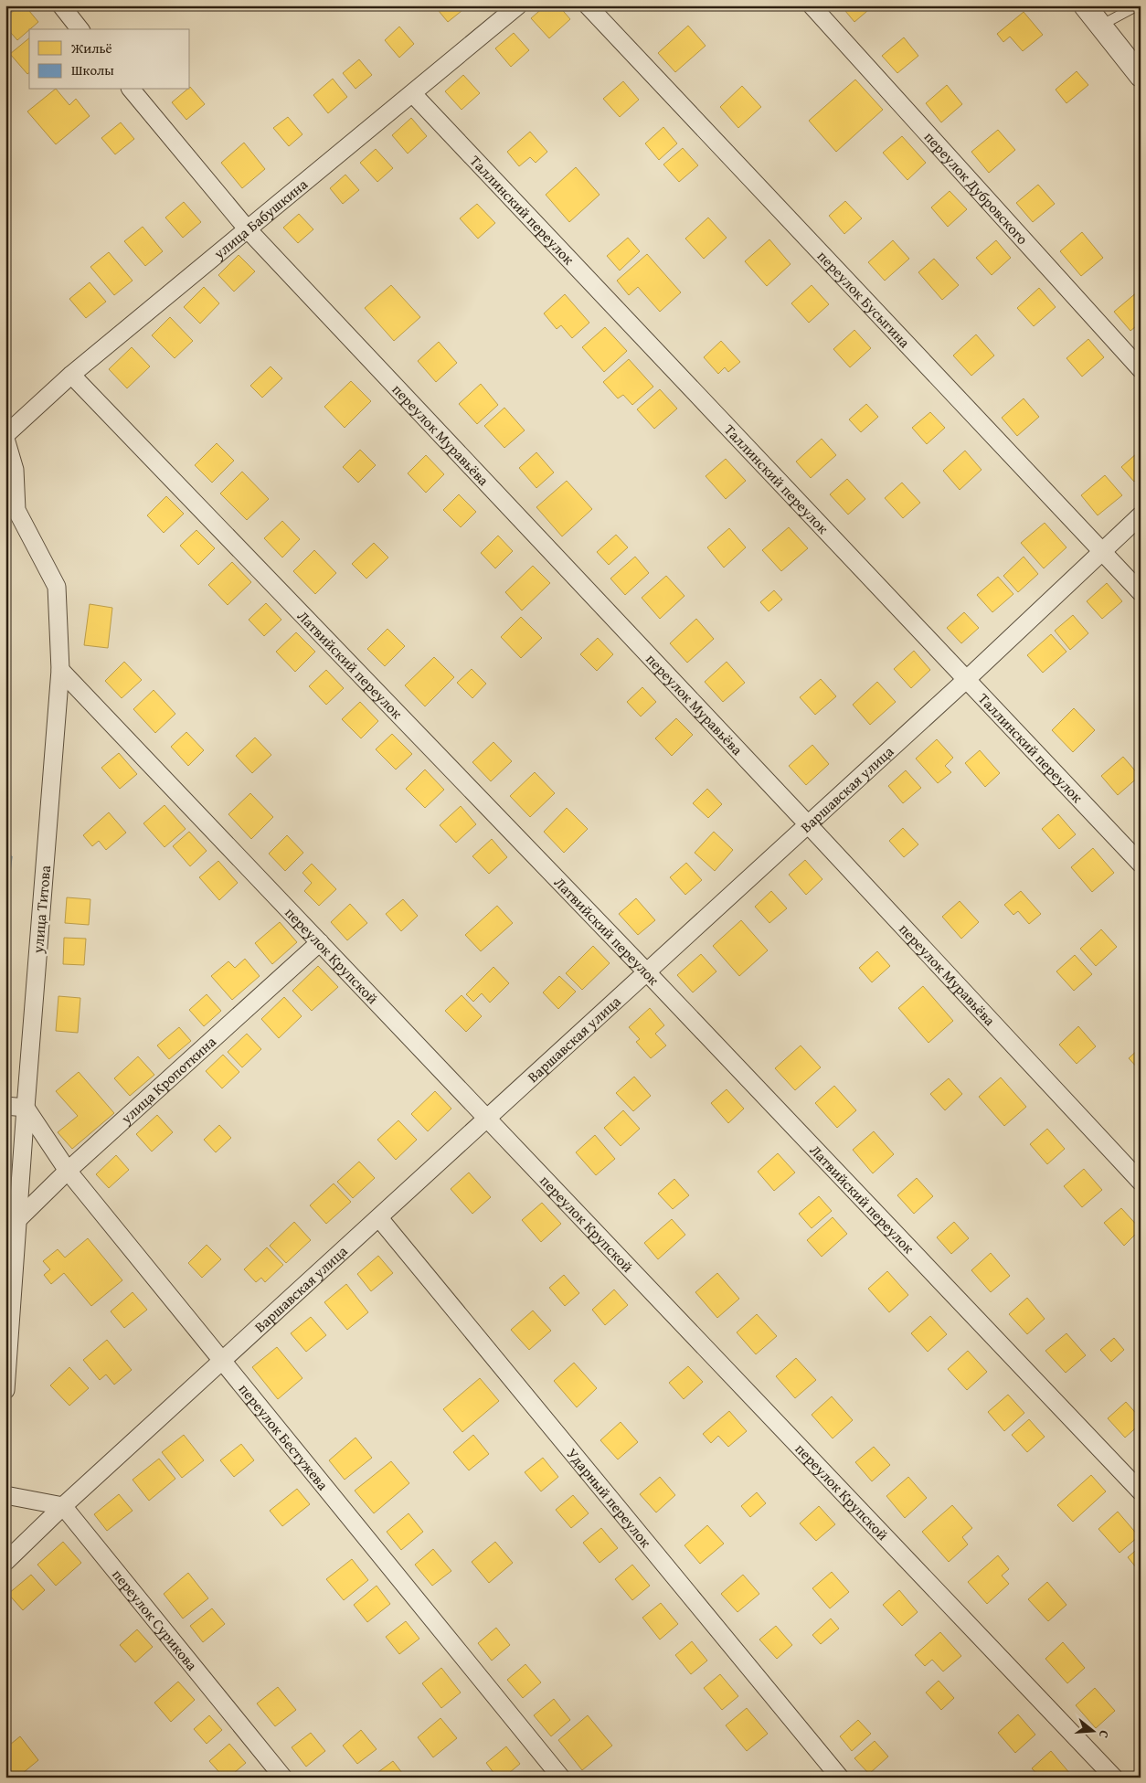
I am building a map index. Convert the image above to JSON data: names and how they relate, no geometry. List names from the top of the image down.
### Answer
{
  "streets": {
    "street": [
      "переулок Дубровского",
      "Таллинский переулок",
      "улица Бабушкина",
      "переулок Бусыгина",
      "переулок Муравьёва",
      "Латвийский переулок",
      "Варшавская улица",
      "улица Титова",
      "переулок Крупской",
      "улица Кропоткина",
      "переулок Бестужева",
      "Ударный переулок",
      "переулок Сурикова"
    ]
  },
  "crossings": [
    ["Таллинский переулок", "улица Бабушкина"],
    ["Таллинский переулок", "Варшавская улица"],
    ["улица Бабушкина", "переулок Муравьёва"],
    ["улица Бабушкина", "Латвийский переулок"],
    ["переулок Бусыгина", "Варшавская улица"],
    ["переулок Муравьёва", "Варшавская улица"],
    ["Латвийский переулок", "Варшавская улица"],
    ["Варшавская улица", "переулок Крупской"],
    ["Варшавская улица", "переулок Бестужева"],
    ["Варшавская улица", "Ударный переулок"],
    ["Варшавская улица", "переулок Сурикова"],
    ["улица Титова", "переулок Крупской"],
    ["улица Титова", "улица Кропоткина"],
    ["улица Титова", "переулок Бестужева"],
    ["переулок Крупской", "улица Кропоткина"],
    ["улица Кропоткина", "переулок Бестужева"]
  ],
  "legend": ["Жильё", "Школы"],
  "north": "right"
}
